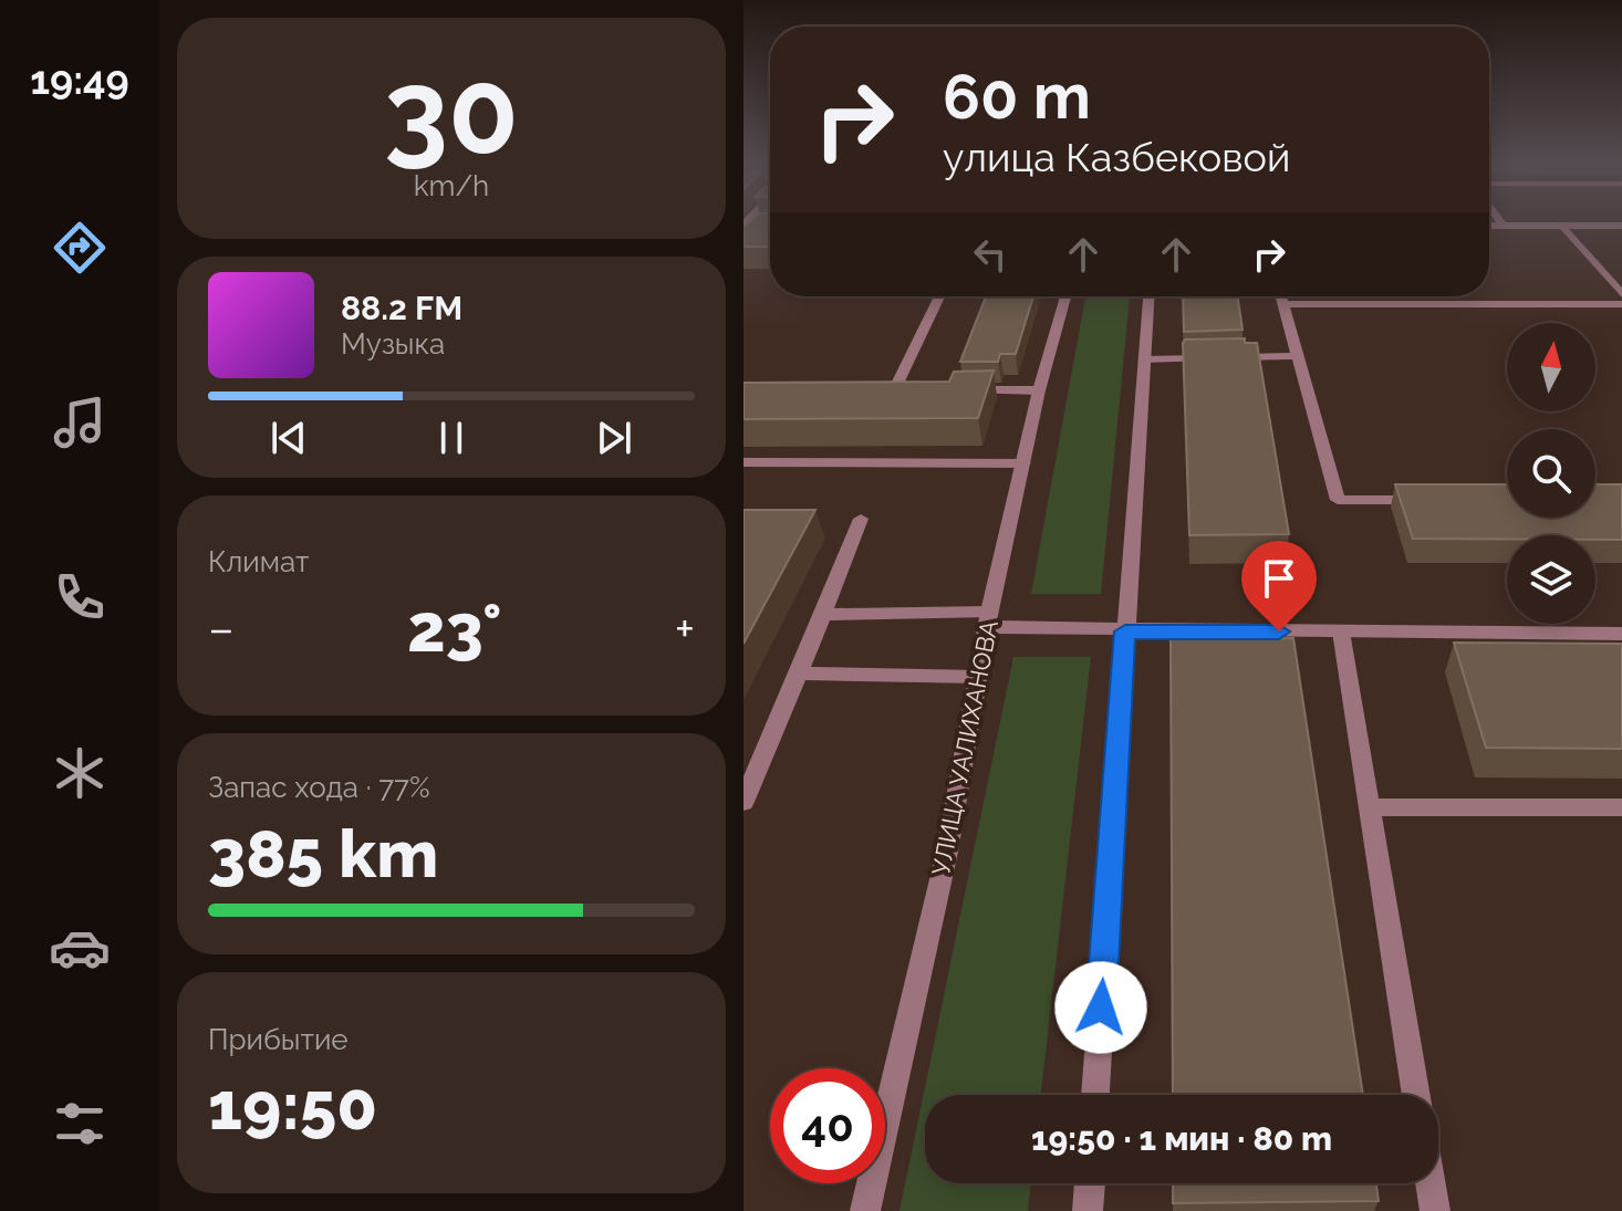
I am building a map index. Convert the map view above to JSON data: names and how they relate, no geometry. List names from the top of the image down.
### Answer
{
  "streets": {
    "street": ["УЛИЦА УАЛИХАНОВА"]
  },
  "north": "top",
  "page": {
    "tabs": "19:49",
    "tile": [
      ["30", "km/h"],
      "Климат",
      ["Запас хода · 77%", "385 km"],
      ["Прибытие", "19:50"]
    ],
    "turn": ["60 m", "улица Казбековой"],
    "song": ["88.2 FM", "Музыка"],
    "heat": ["−", "23°", "+"],
    "limit": "40",
    "trip": "19:50 · 1 мин · 80 m"
  }
}
